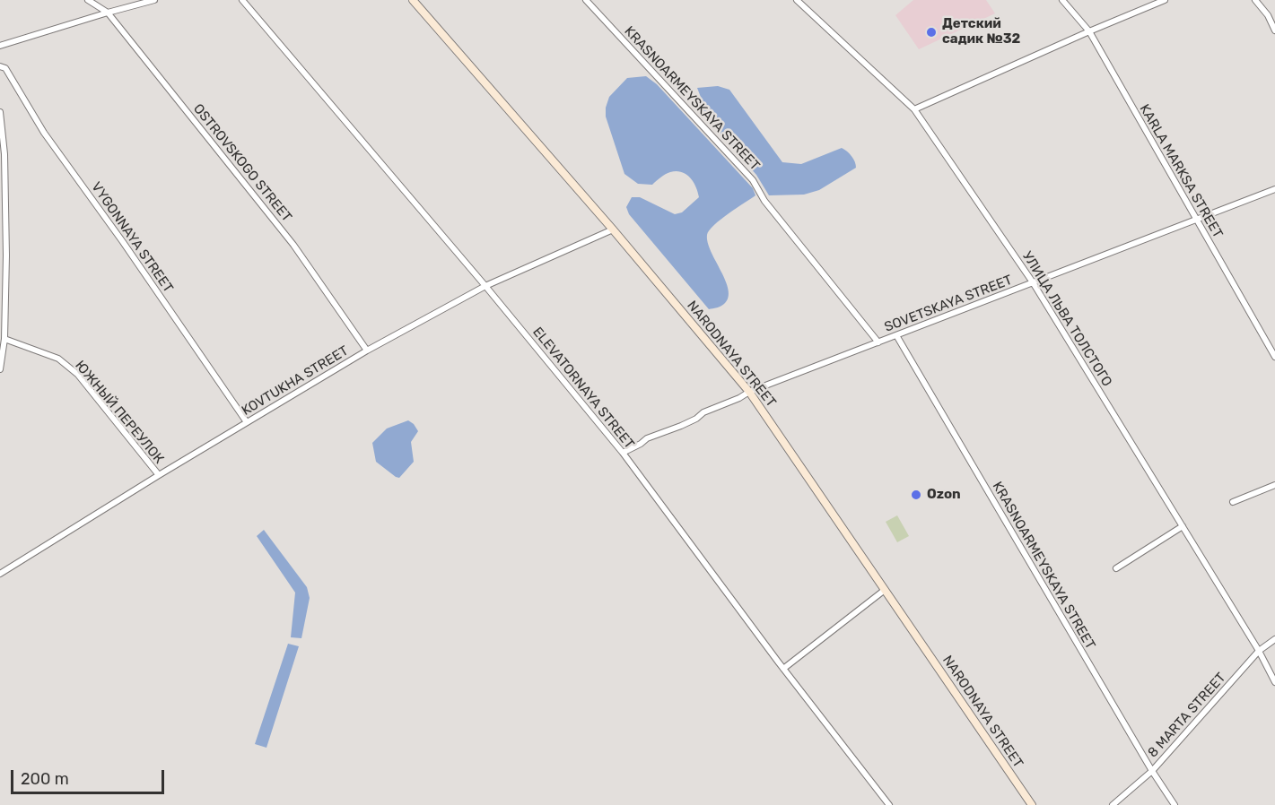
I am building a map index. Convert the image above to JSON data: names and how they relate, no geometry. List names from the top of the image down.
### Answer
{
  "streets": {
    "main road": ["NARODNAYA STREET"],
    "street": [
      "KRASNOARMEYSKAYA STREET",
      "OSTROVSKOGO STREET",
      "KARLA MARKSA STREET",
      "VYGONNAYA STREET",
      "SOVETSKAYA STREET",
      "УЛИЦА ЛЬВА ТОЛСТОГО",
      "KOVTUKHA STREET",
      "ELEVATORNAYA STREET",
      "ЮЖНЫЙ ПЕРЕУЛОК",
      "8 MARTA STREET"
    ]
  },
  "crossings": [
    ["KRASNOARMEYSKAYA STREET", "SOVETSKAYA STREET"],
    ["KRASNOARMEYSKAYA STREET", "8 MARTA STREET"],
    ["OSTROVSKOGO STREET", "KOVTUKHA STREET"],
    ["KARLA MARKSA STREET", "SOVETSKAYA STREET"],
    ["VYGONNAYA STREET", "KOVTUKHA STREET"],
    ["SOVETSKAYA STREET", "УЛИЦА ЛЬВА ТОЛСТОГО"],
    ["SOVETSKAYA STREET", "NARODNAYA STREET"],
    ["SOVETSKAYA STREET", "ELEVATORNAYA STREET"],
    ["УЛИЦА ЛЬВА ТОЛСТОГО", "8 MARTA STREET"],
    ["NARODNAYA STREET", "KOVTUKHA STREET"],
    ["KOVTUKHA STREET", "ELEVATORNAYA STREET"],
    ["KOVTUKHA STREET", "ЮЖНЫЙ ПЕРЕУЛОК"]
  ],
  "places": ["Детский садик №32", "Ozon"],
  "scale_bar": "200 m"
}
